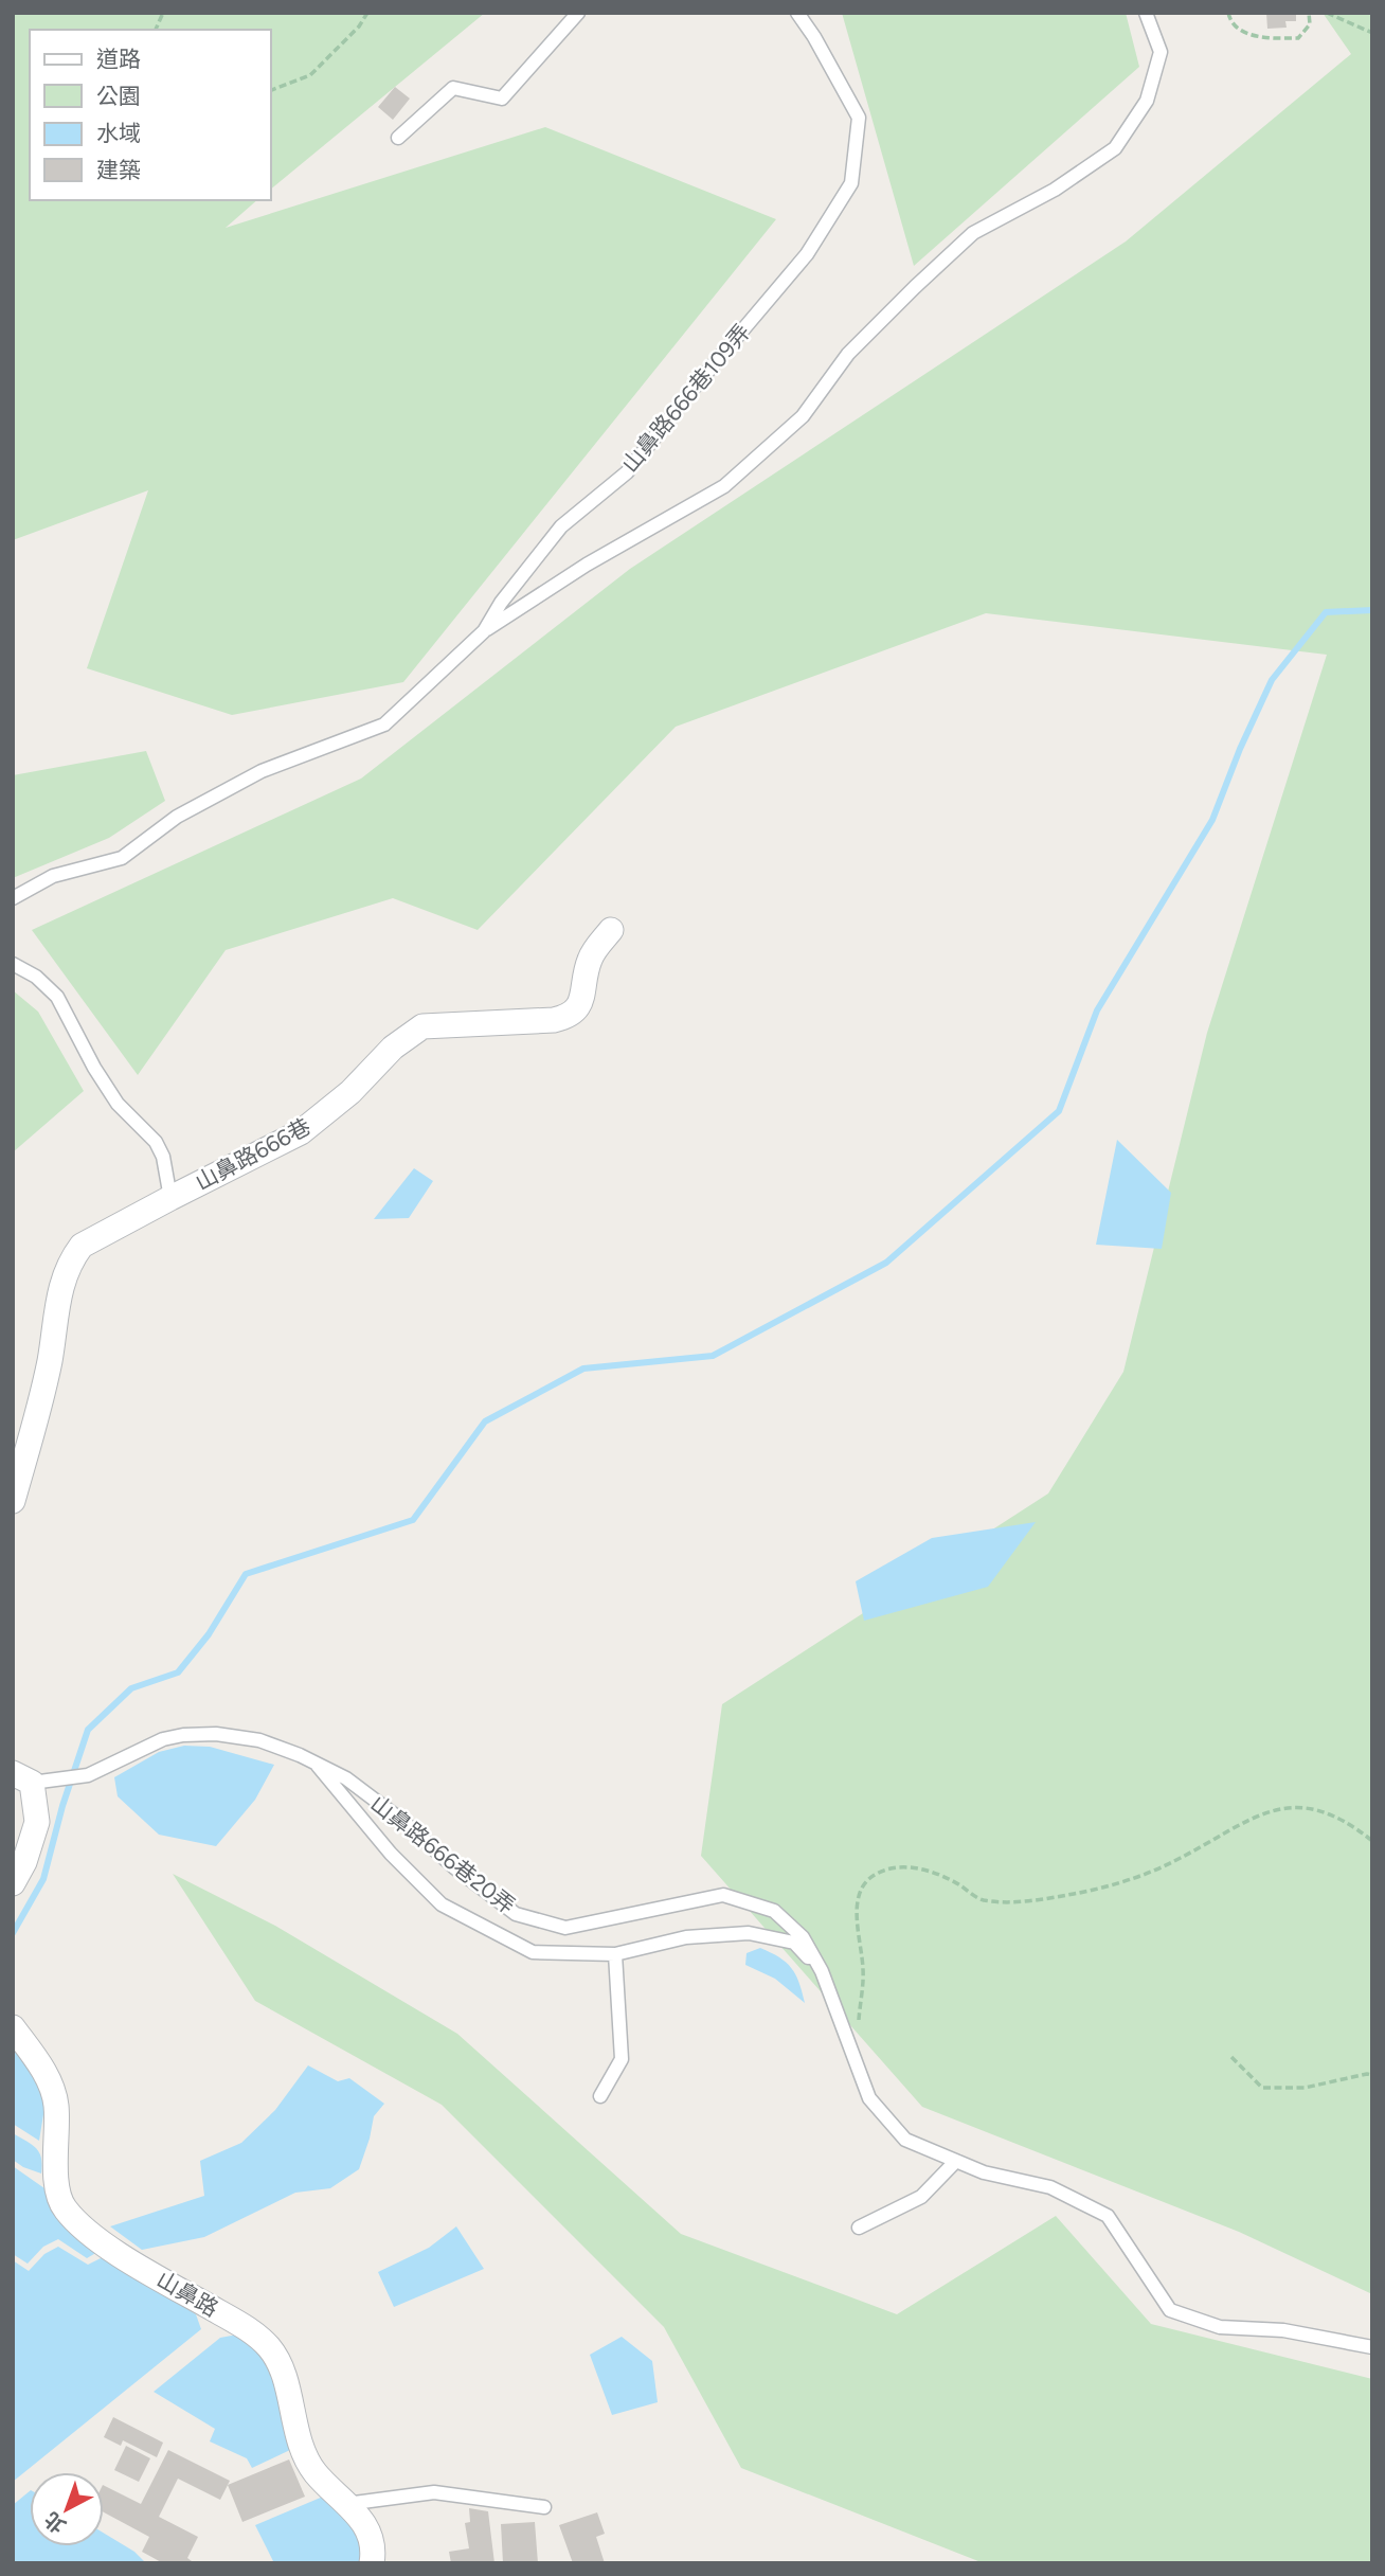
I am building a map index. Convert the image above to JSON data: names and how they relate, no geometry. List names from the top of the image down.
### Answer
{
  "streets": {
    "street": ["山鼻路666巷", "山鼻路"],
    "lane": ["山鼻路666巷109弄", "山鼻路666巷20弄"]
  },
  "legend": [
    "道路",
    "公園",
    "水域",
    "建築"
  ],
  "north": "bottom left"
}
